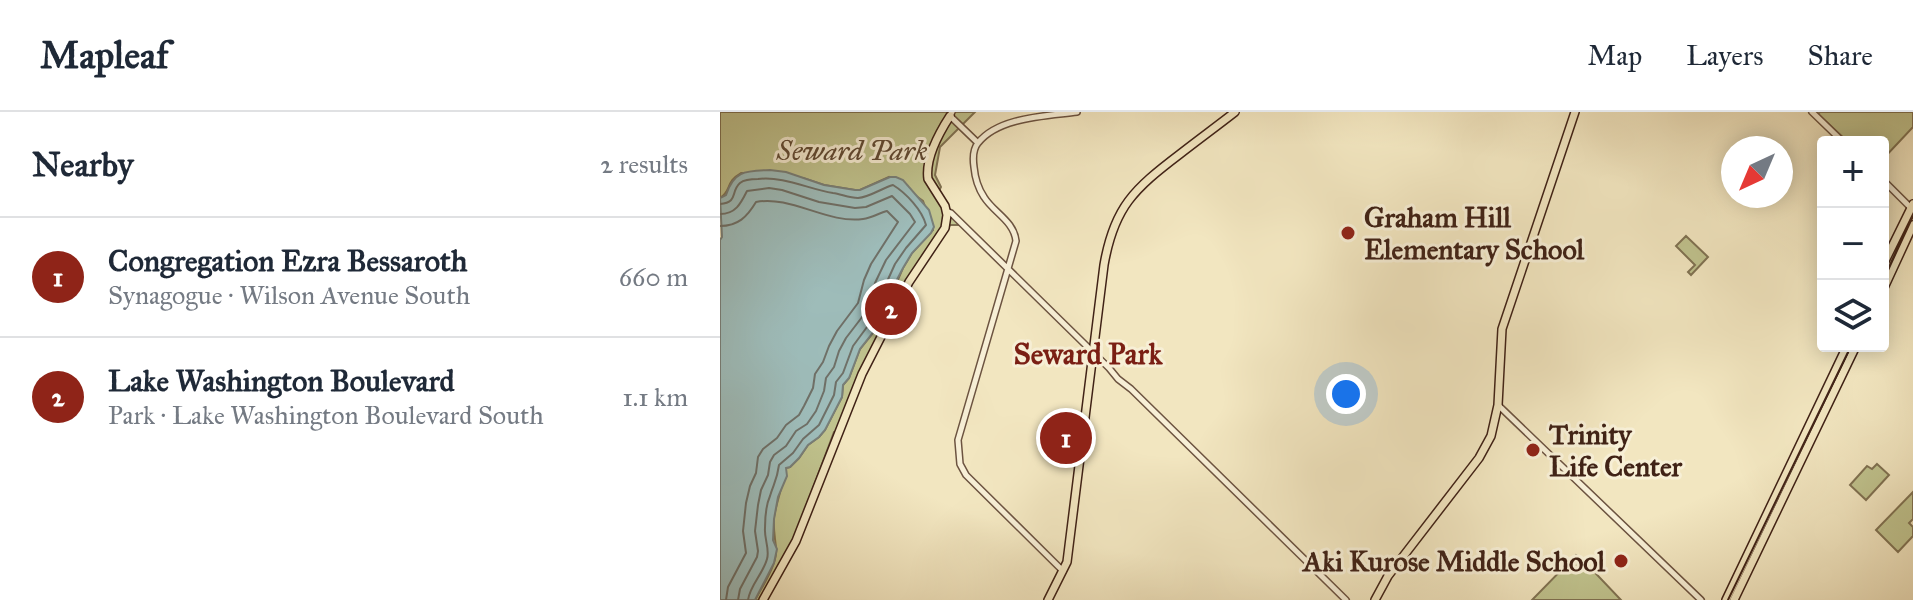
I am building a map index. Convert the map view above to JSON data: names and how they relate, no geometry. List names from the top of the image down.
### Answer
{
  "districts": ["Seward Park"],
  "parks": ["Seward Park"],
  "places": ["Graham Hill Elementary School", "Trinity Life Center", "Aki Kurose Middle School"],
  "north": "bottom left",
  "page": {
    "header": "Mapleaf",
    "nav": ["Map", "Layers", "Share"],
    "heading": ["Nearby", "2 results"],
    "map_buttons": ["+", "−"],
    "list": [
      {
        "mark": "1",
        "name": "Congregation Ezra Bessaroth",
        "note": "Synagogue · Wilson Avenue South",
        "value": "660 m"
      },
      {
        "mark": "2",
        "name": "Lake Washington Boulevard",
        "note": "Park · Lake Washington Boulevard South",
        "value": "1.1 km"
      }
    ],
    "pins": ["2", "1"]
  }
}
